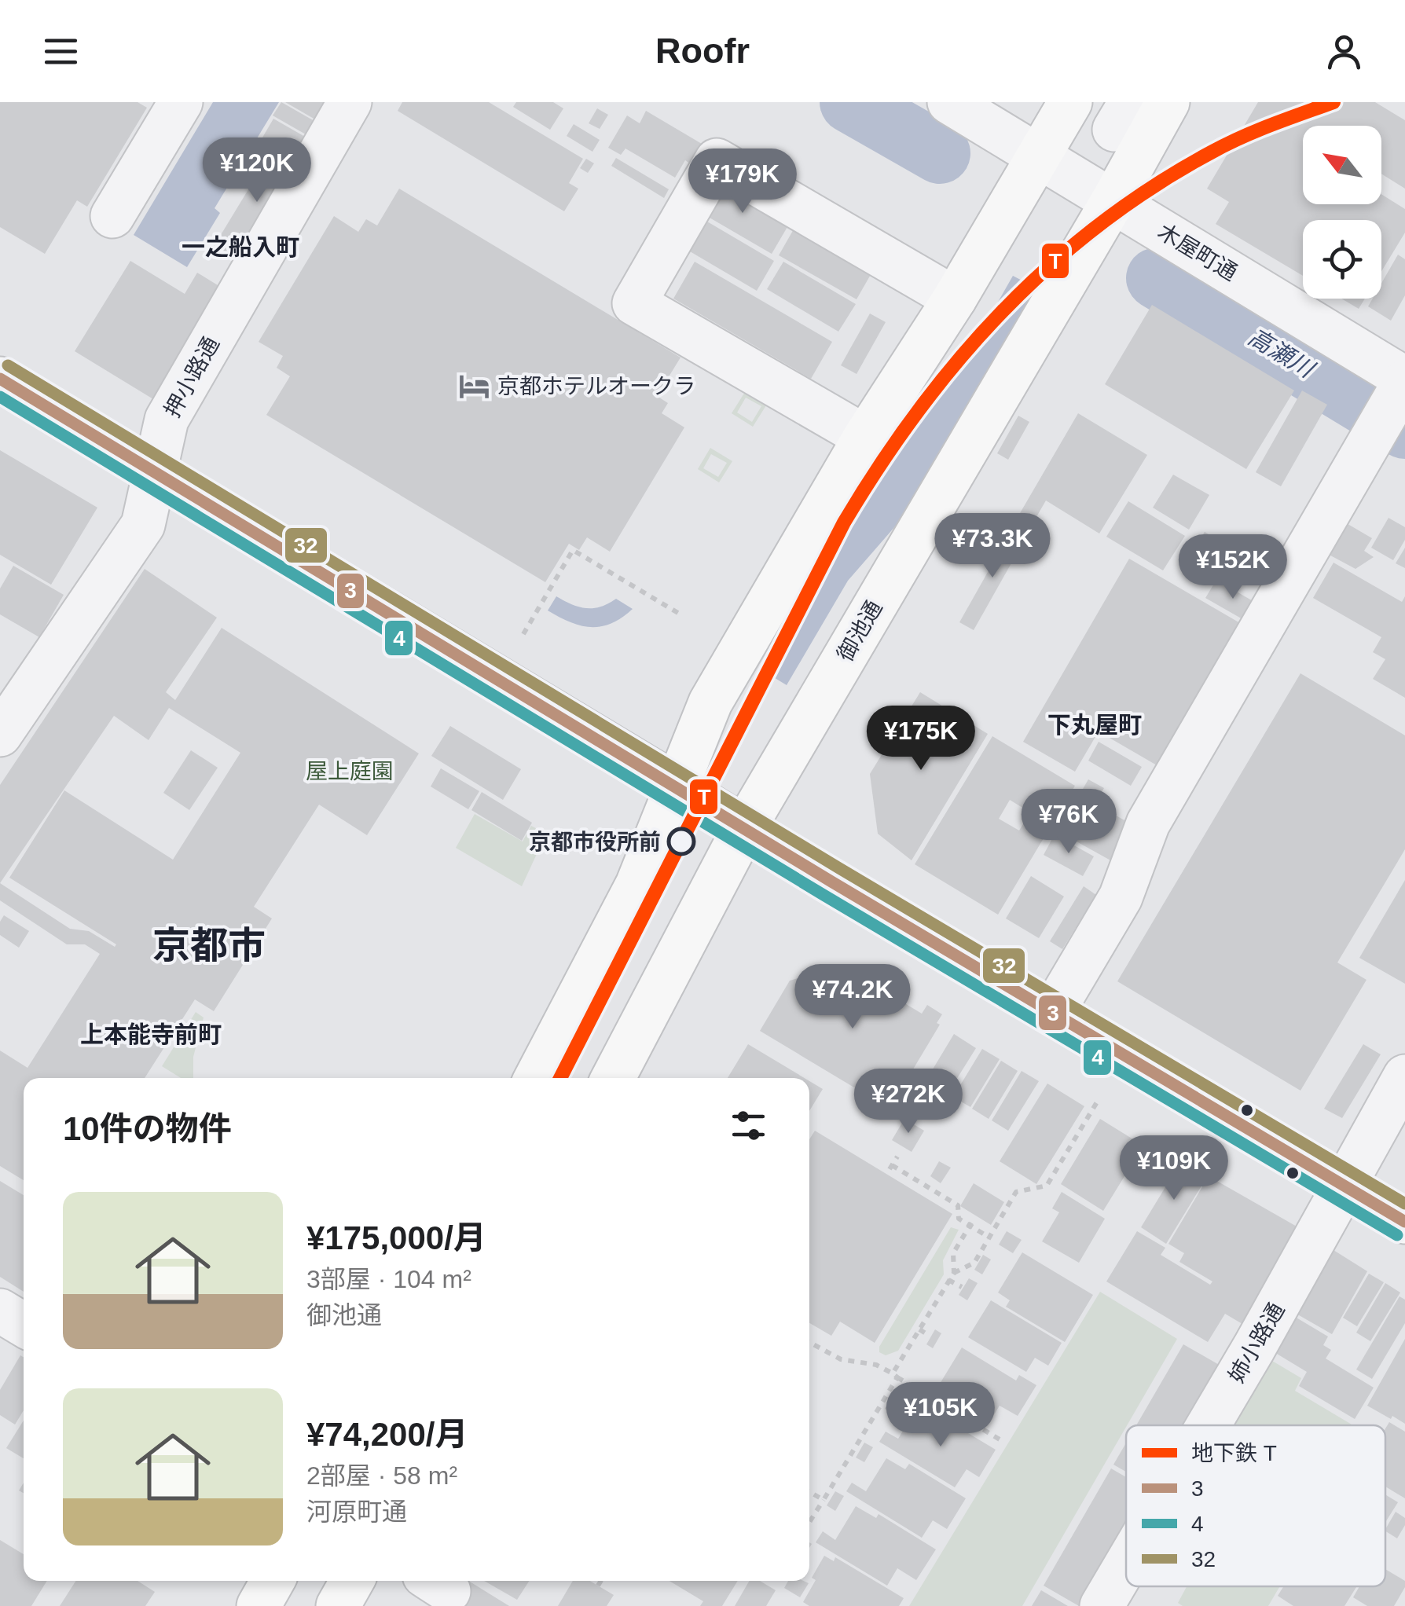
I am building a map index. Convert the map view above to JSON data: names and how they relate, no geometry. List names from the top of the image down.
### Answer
{
  "streets": {
    "main road": ["御池通"],
    "street": ["木屋町通", "押小路通", "姉小路通"]
  },
  "crossings": [
    ["木屋町通", "御池通"]
  ],
  "districts": [
    "一之船入町",
    "下丸屋町",
    "京都市",
    "上本能寺前町"
  ],
  "water": ["高瀬川"],
  "parks": ["屋上庭園"],
  "places": {
    "hotel": ["京都ホテルオークラ"],
    "other": ["京都市役所前"]
  },
  "lines": [
    "metro line T",
    "transit line 32",
    "transit line 3",
    "transit line 4"
  ],
  "legend": [
    "地下鉄 T",
    "3",
    "4",
    "32"
  ],
  "north": "top left",
  "page": {
    "header": "Roofr",
    "price": [
      "¥120K",
      "¥179K",
      "¥73.3K",
      "¥152K",
      "¥175K",
      "¥76K",
      "¥74.2K",
      "¥272K",
      "¥109K",
      "¥105K"
    ],
    "heading": "10件の物件",
    "list": [
      {
        "name": "¥175,000/月",
        "note": "3部屋 · 104 m² · 御池通"
      },
      {
        "name": "¥74,200/月",
        "note": "2部屋 · 58 m² · 河原町通"
      }
    ]
  }
}
